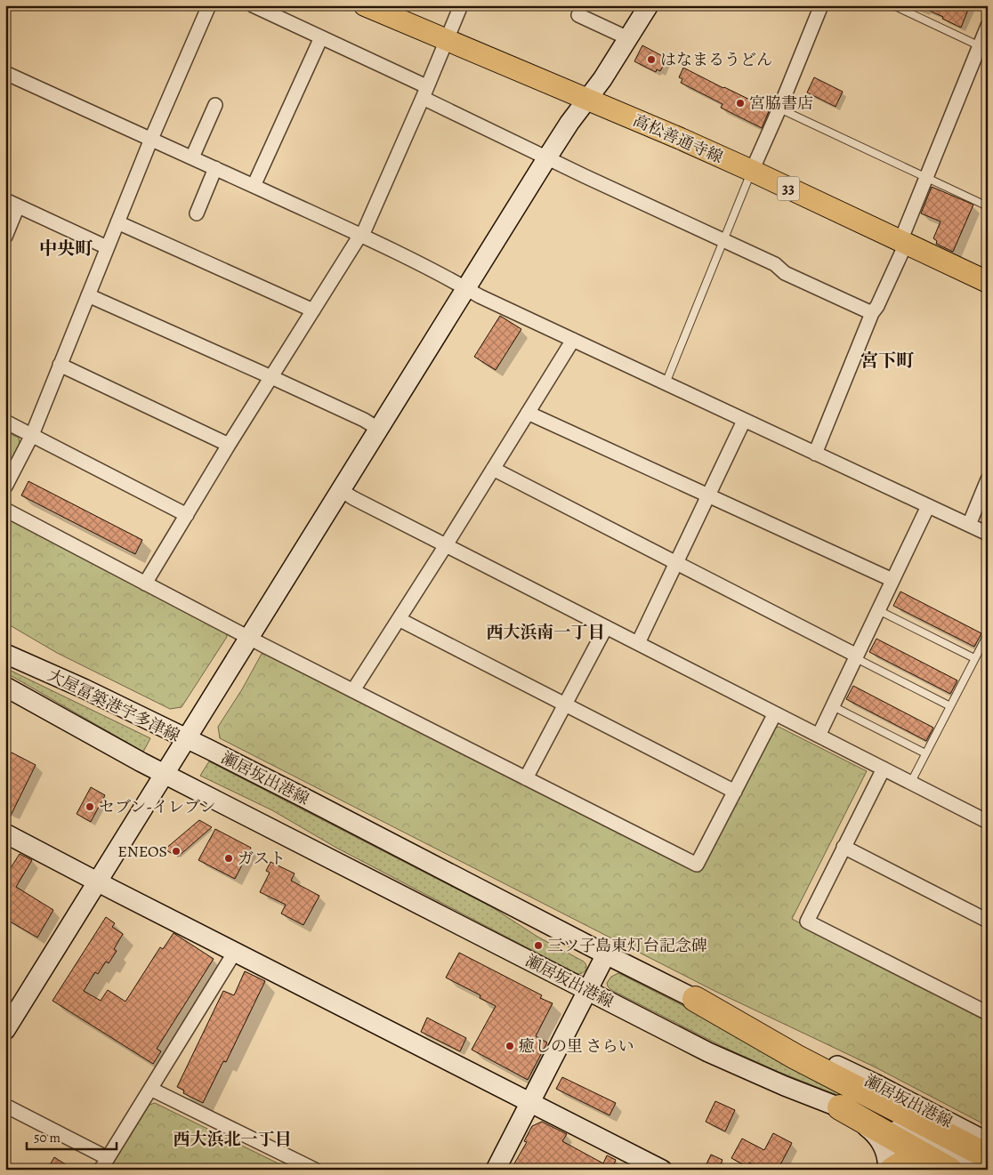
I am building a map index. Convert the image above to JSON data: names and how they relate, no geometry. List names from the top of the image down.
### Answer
{
  "streets": {
    "main road": [
      "高松善通寺線",
      "33",
      "大屋冨築港宇多津線",
      "瀬居坂出港線"
    ]
  },
  "crossings": [
    ["大屋冨築港宇多津線", "瀬居坂出港線"]
  ],
  "districts": [
    "中央町",
    "宮下町",
    "西大浜南一丁目",
    "西大浜北一丁目"
  ],
  "places": [
    "はなまるうどん",
    "宮脇書店",
    "セブン-イレブン",
    "ENEOS",
    "ガスト",
    "三ツ子島東灯台記念碑",
    "癒しの里 さらい"
  ],
  "scale_bar": "50 m"
}
